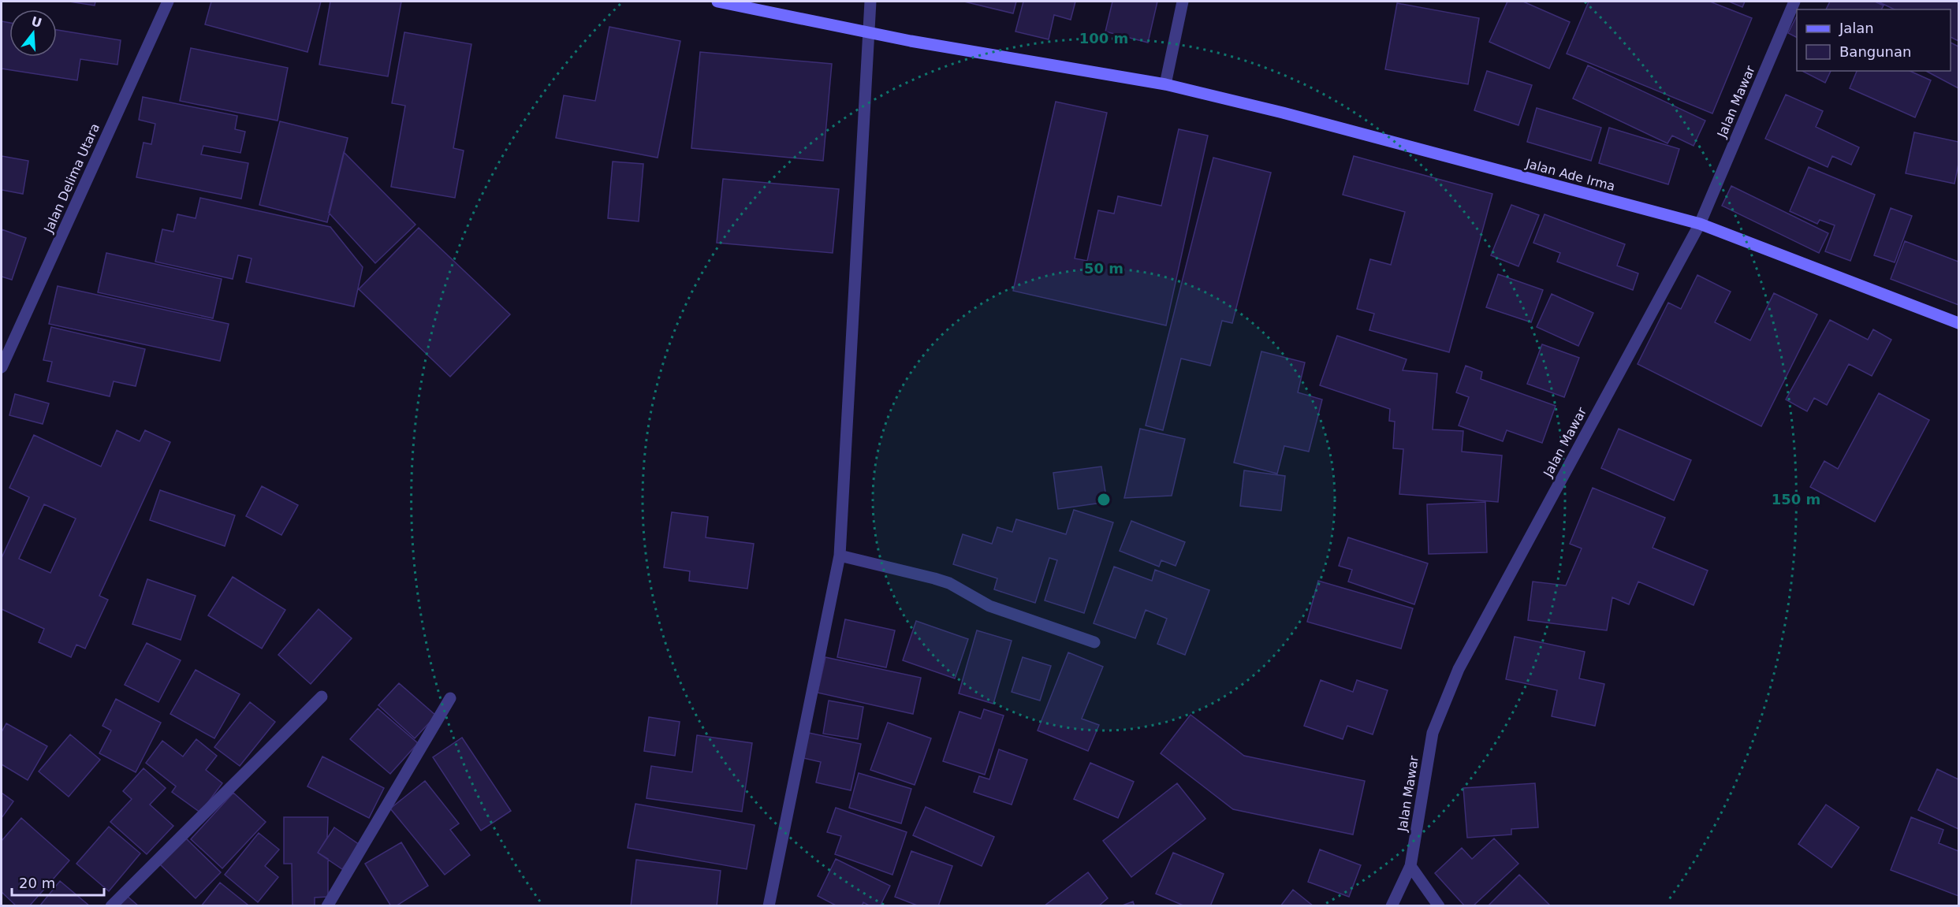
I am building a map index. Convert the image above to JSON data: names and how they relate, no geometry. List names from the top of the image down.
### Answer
{
  "streets": {
    "street": ["Jalan Mawar", "Jalan Ade Irma", "Jalan Delima Utara"]
  },
  "crossings": [
    ["Jalan Mawar", "Jalan Ade Irma"]
  ],
  "legend": ["Jalan", "Bangunan"],
  "scale_bar": "20 m",
  "north": "top",
  "rings": ["100 m", "50 m", "150 m"]
}
